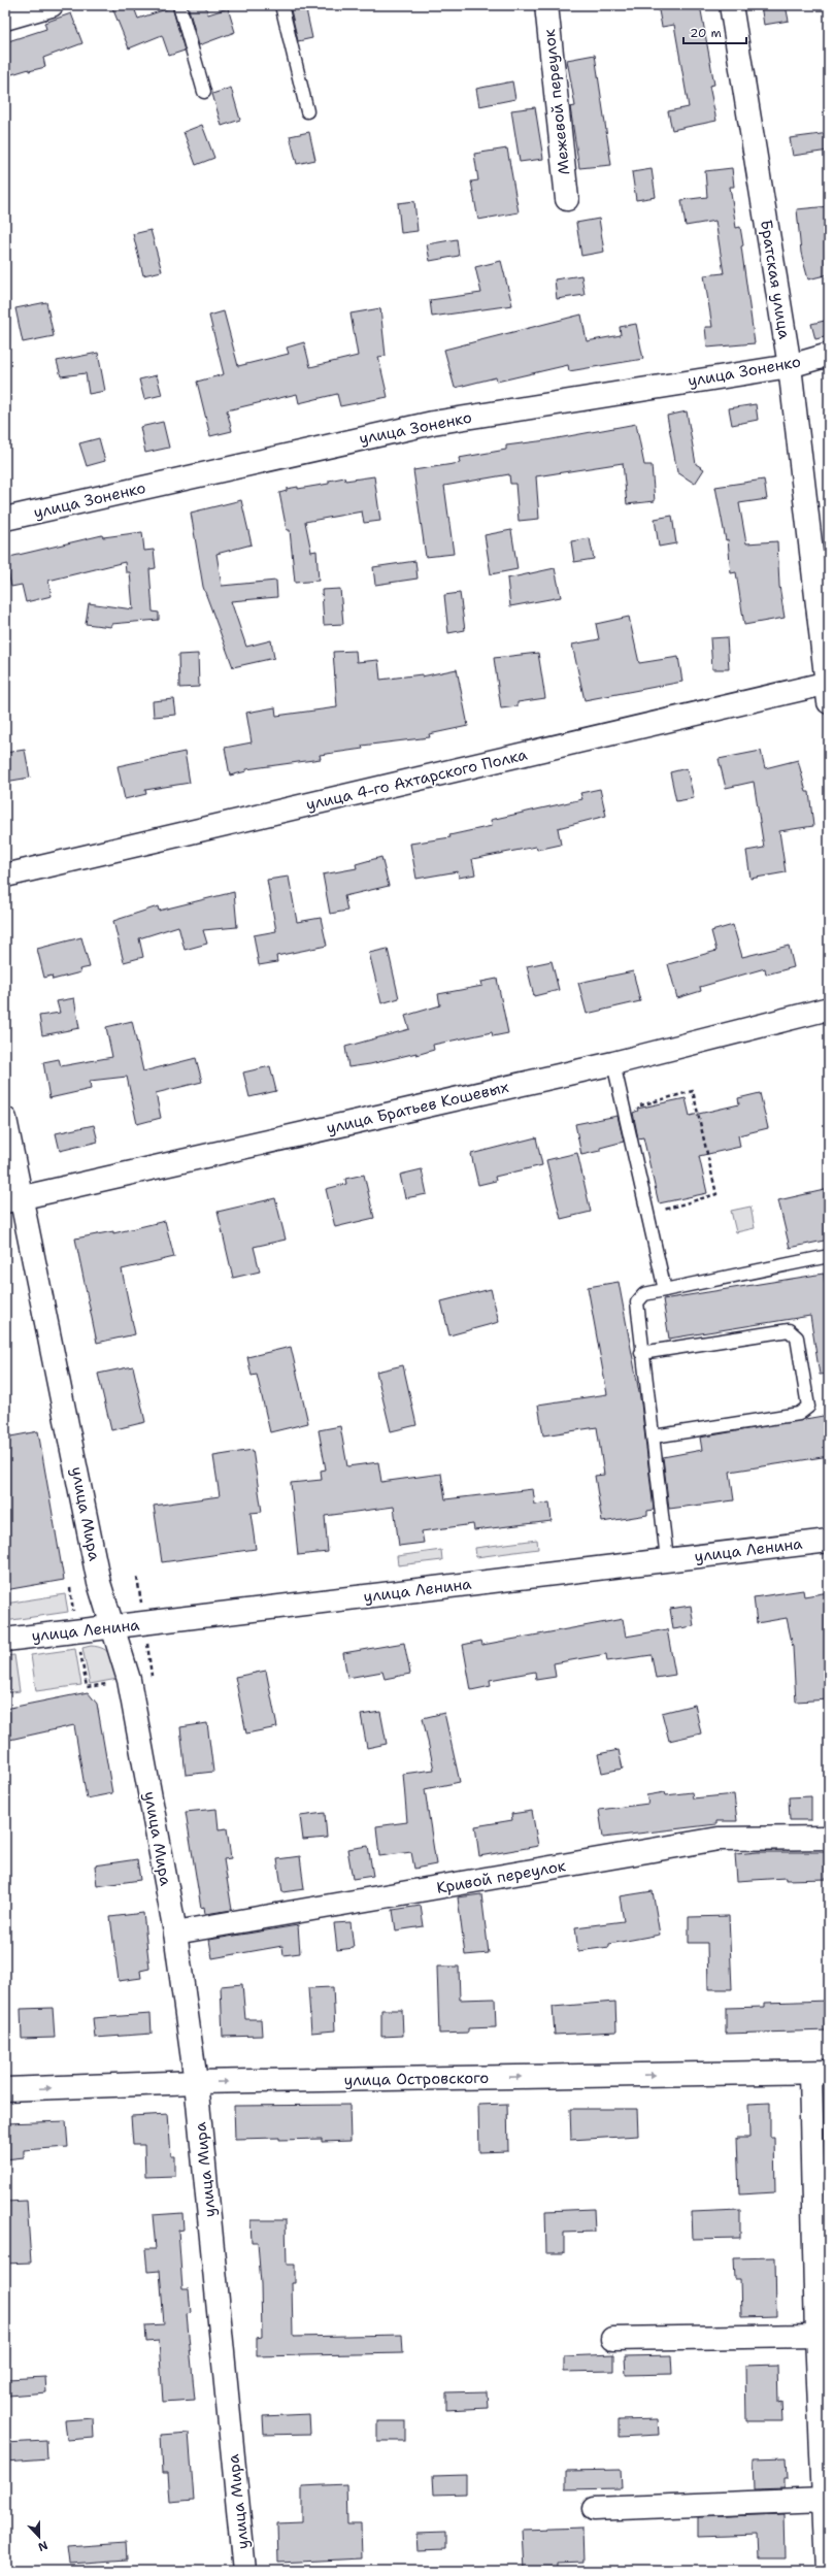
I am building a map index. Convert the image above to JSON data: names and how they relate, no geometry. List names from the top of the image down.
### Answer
{
  "streets": {
    "street": [
      "Межевой переулок",
      "Братская улица",
      "улица Зоненко",
      "улица 4-го Ахтарского Полка",
      "улица Братьев Кошевых",
      "улица Мира",
      "улица Ленина",
      "Кривой переулок",
      "улица Островского"
    ]
  },
  "crossings": [
    ["Братская улица", "улица Зоненко"],
    ["Братская улица", "улица 4-го Ахтарского Полка"],
    ["улица Братьев Кошевых", "улица Мира"],
    ["улица Мира", "улица Ленина"],
    ["улица Мира", "Кривой переулок"],
    ["улица Мира", "улица Островского"]
  ],
  "one_way": ["улица Островского"],
  "scale_bar": "20 m",
  "north": "bottom"
}
